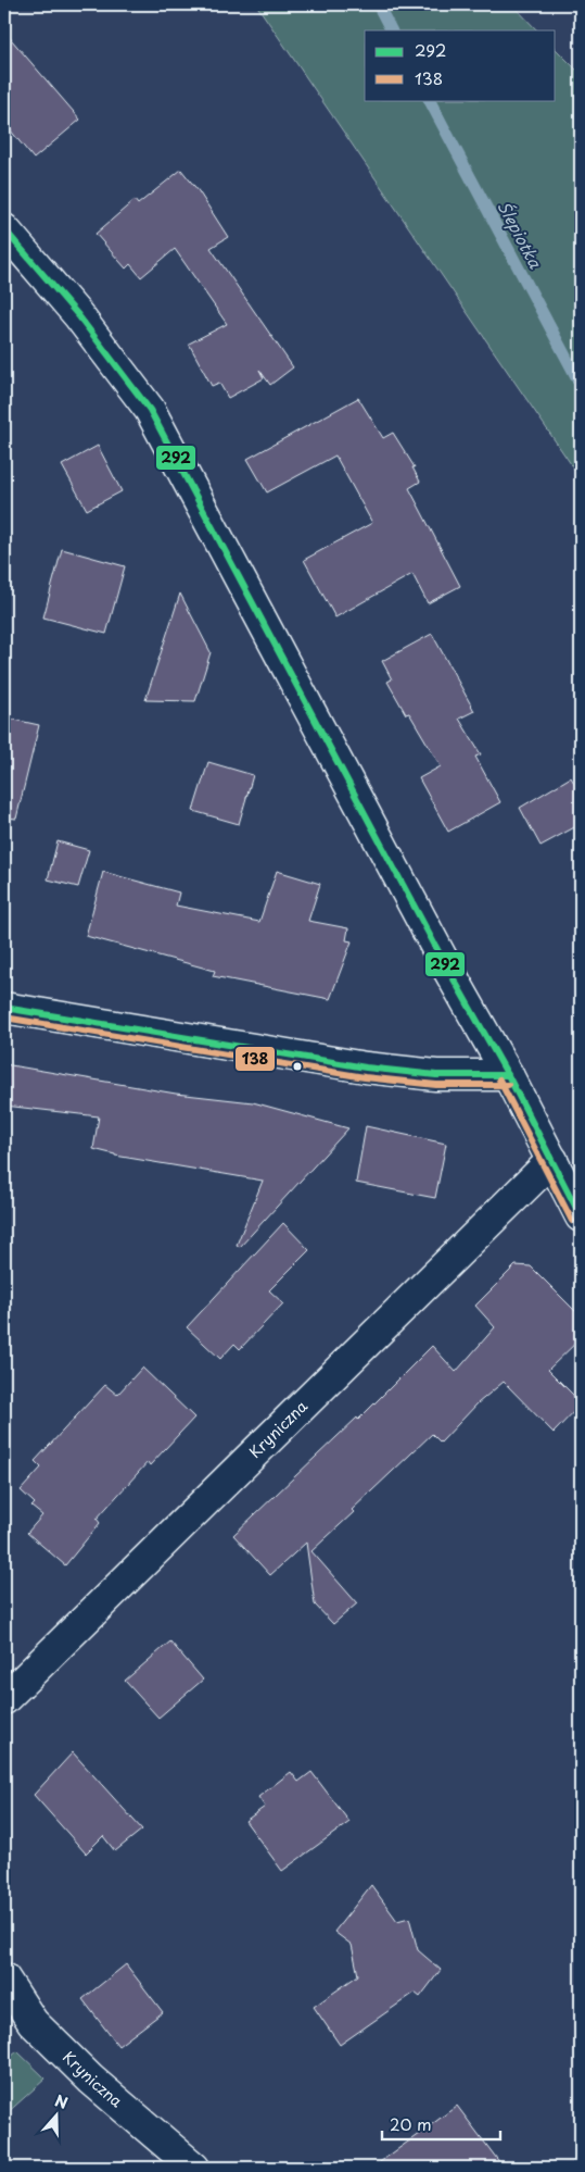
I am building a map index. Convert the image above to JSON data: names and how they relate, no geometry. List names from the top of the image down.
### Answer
{
  "streets": {
    "street": ["Kryniczna"]
  },
  "water": ["Ślepiotka"],
  "lines": ["transit line 292", "transit line 138"],
  "legend": ["292", "138"],
  "scale_bar": "20 m",
  "north": "top"
}
